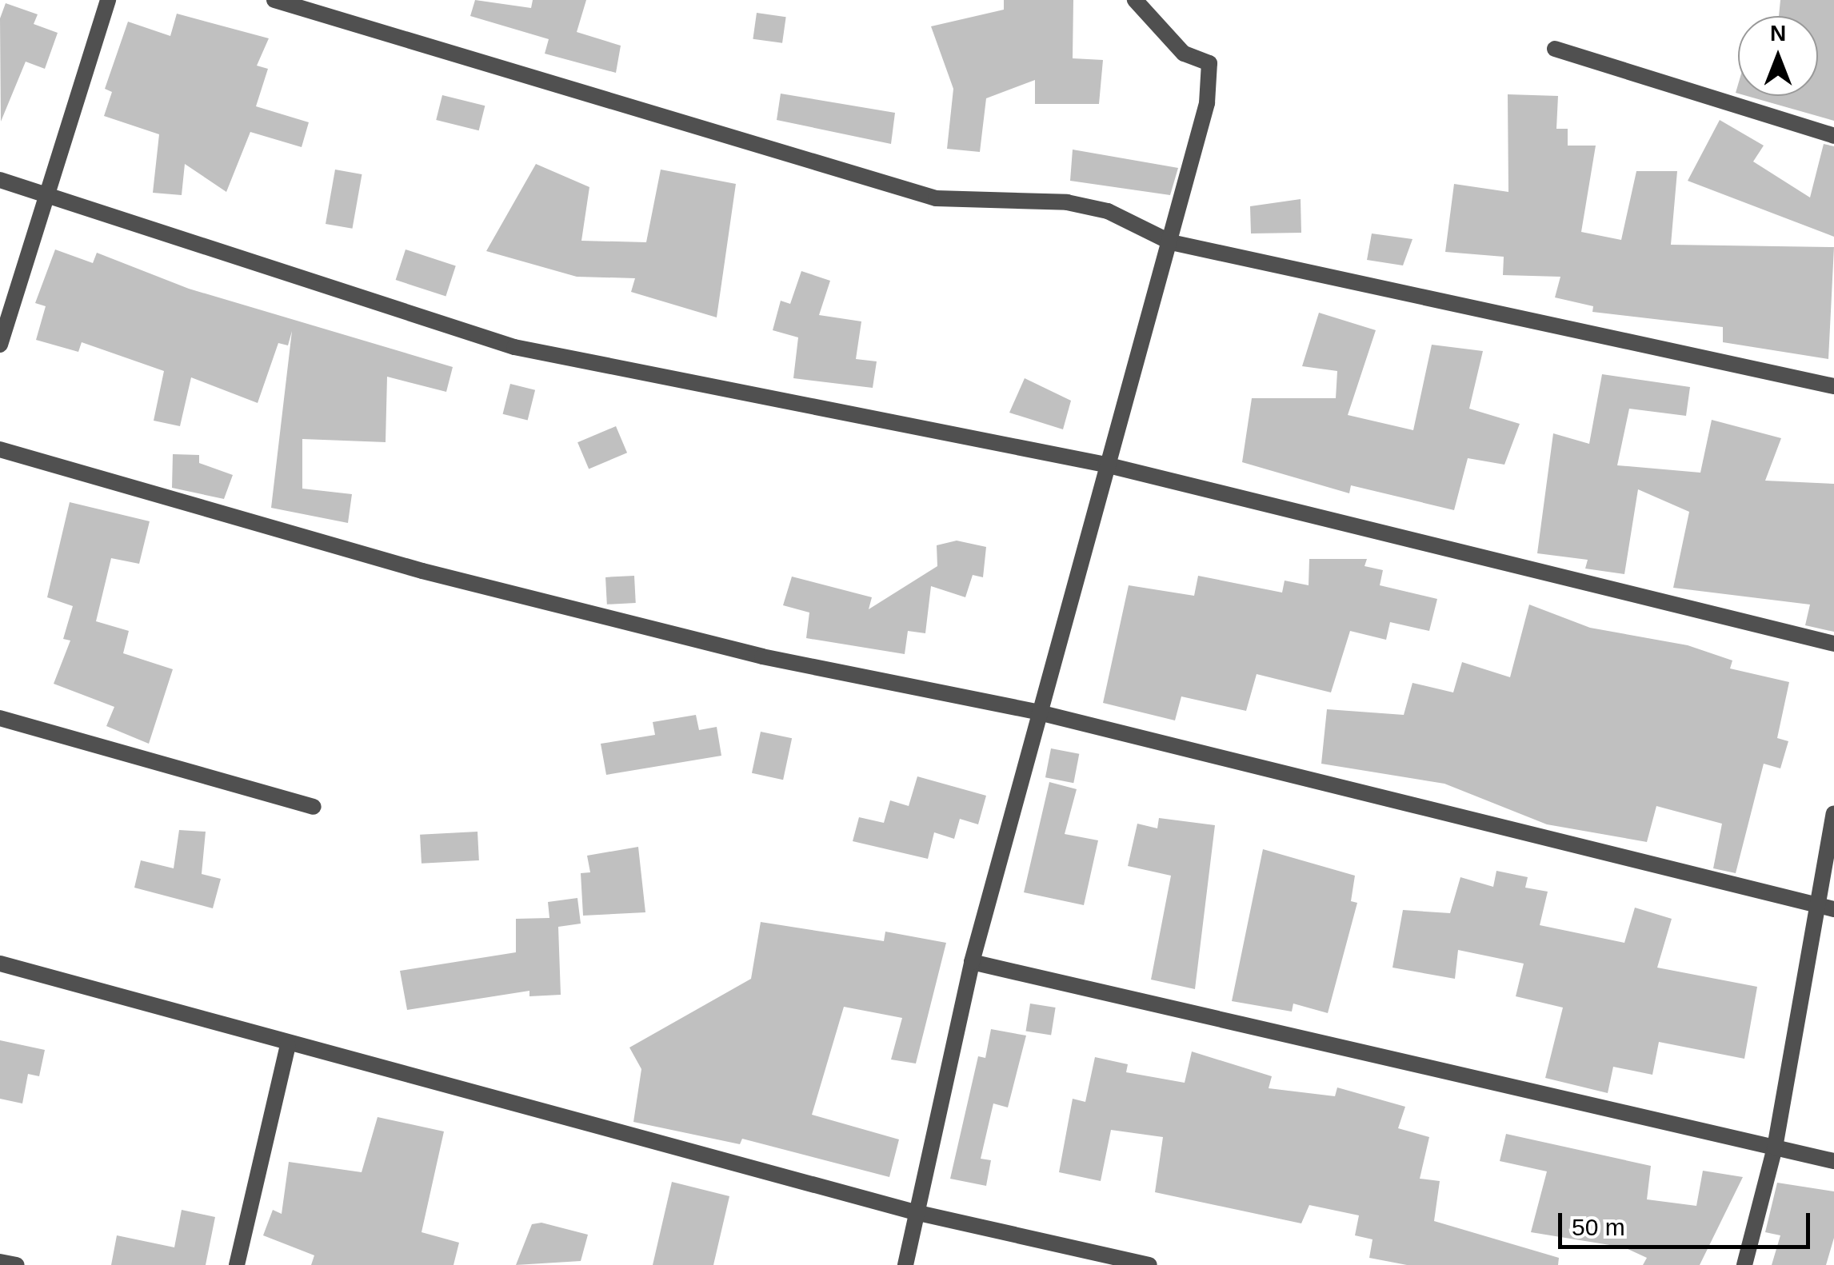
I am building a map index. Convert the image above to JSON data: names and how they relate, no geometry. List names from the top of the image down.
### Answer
{
  "scale_bar": "50 m",
  "north": "top"
}
